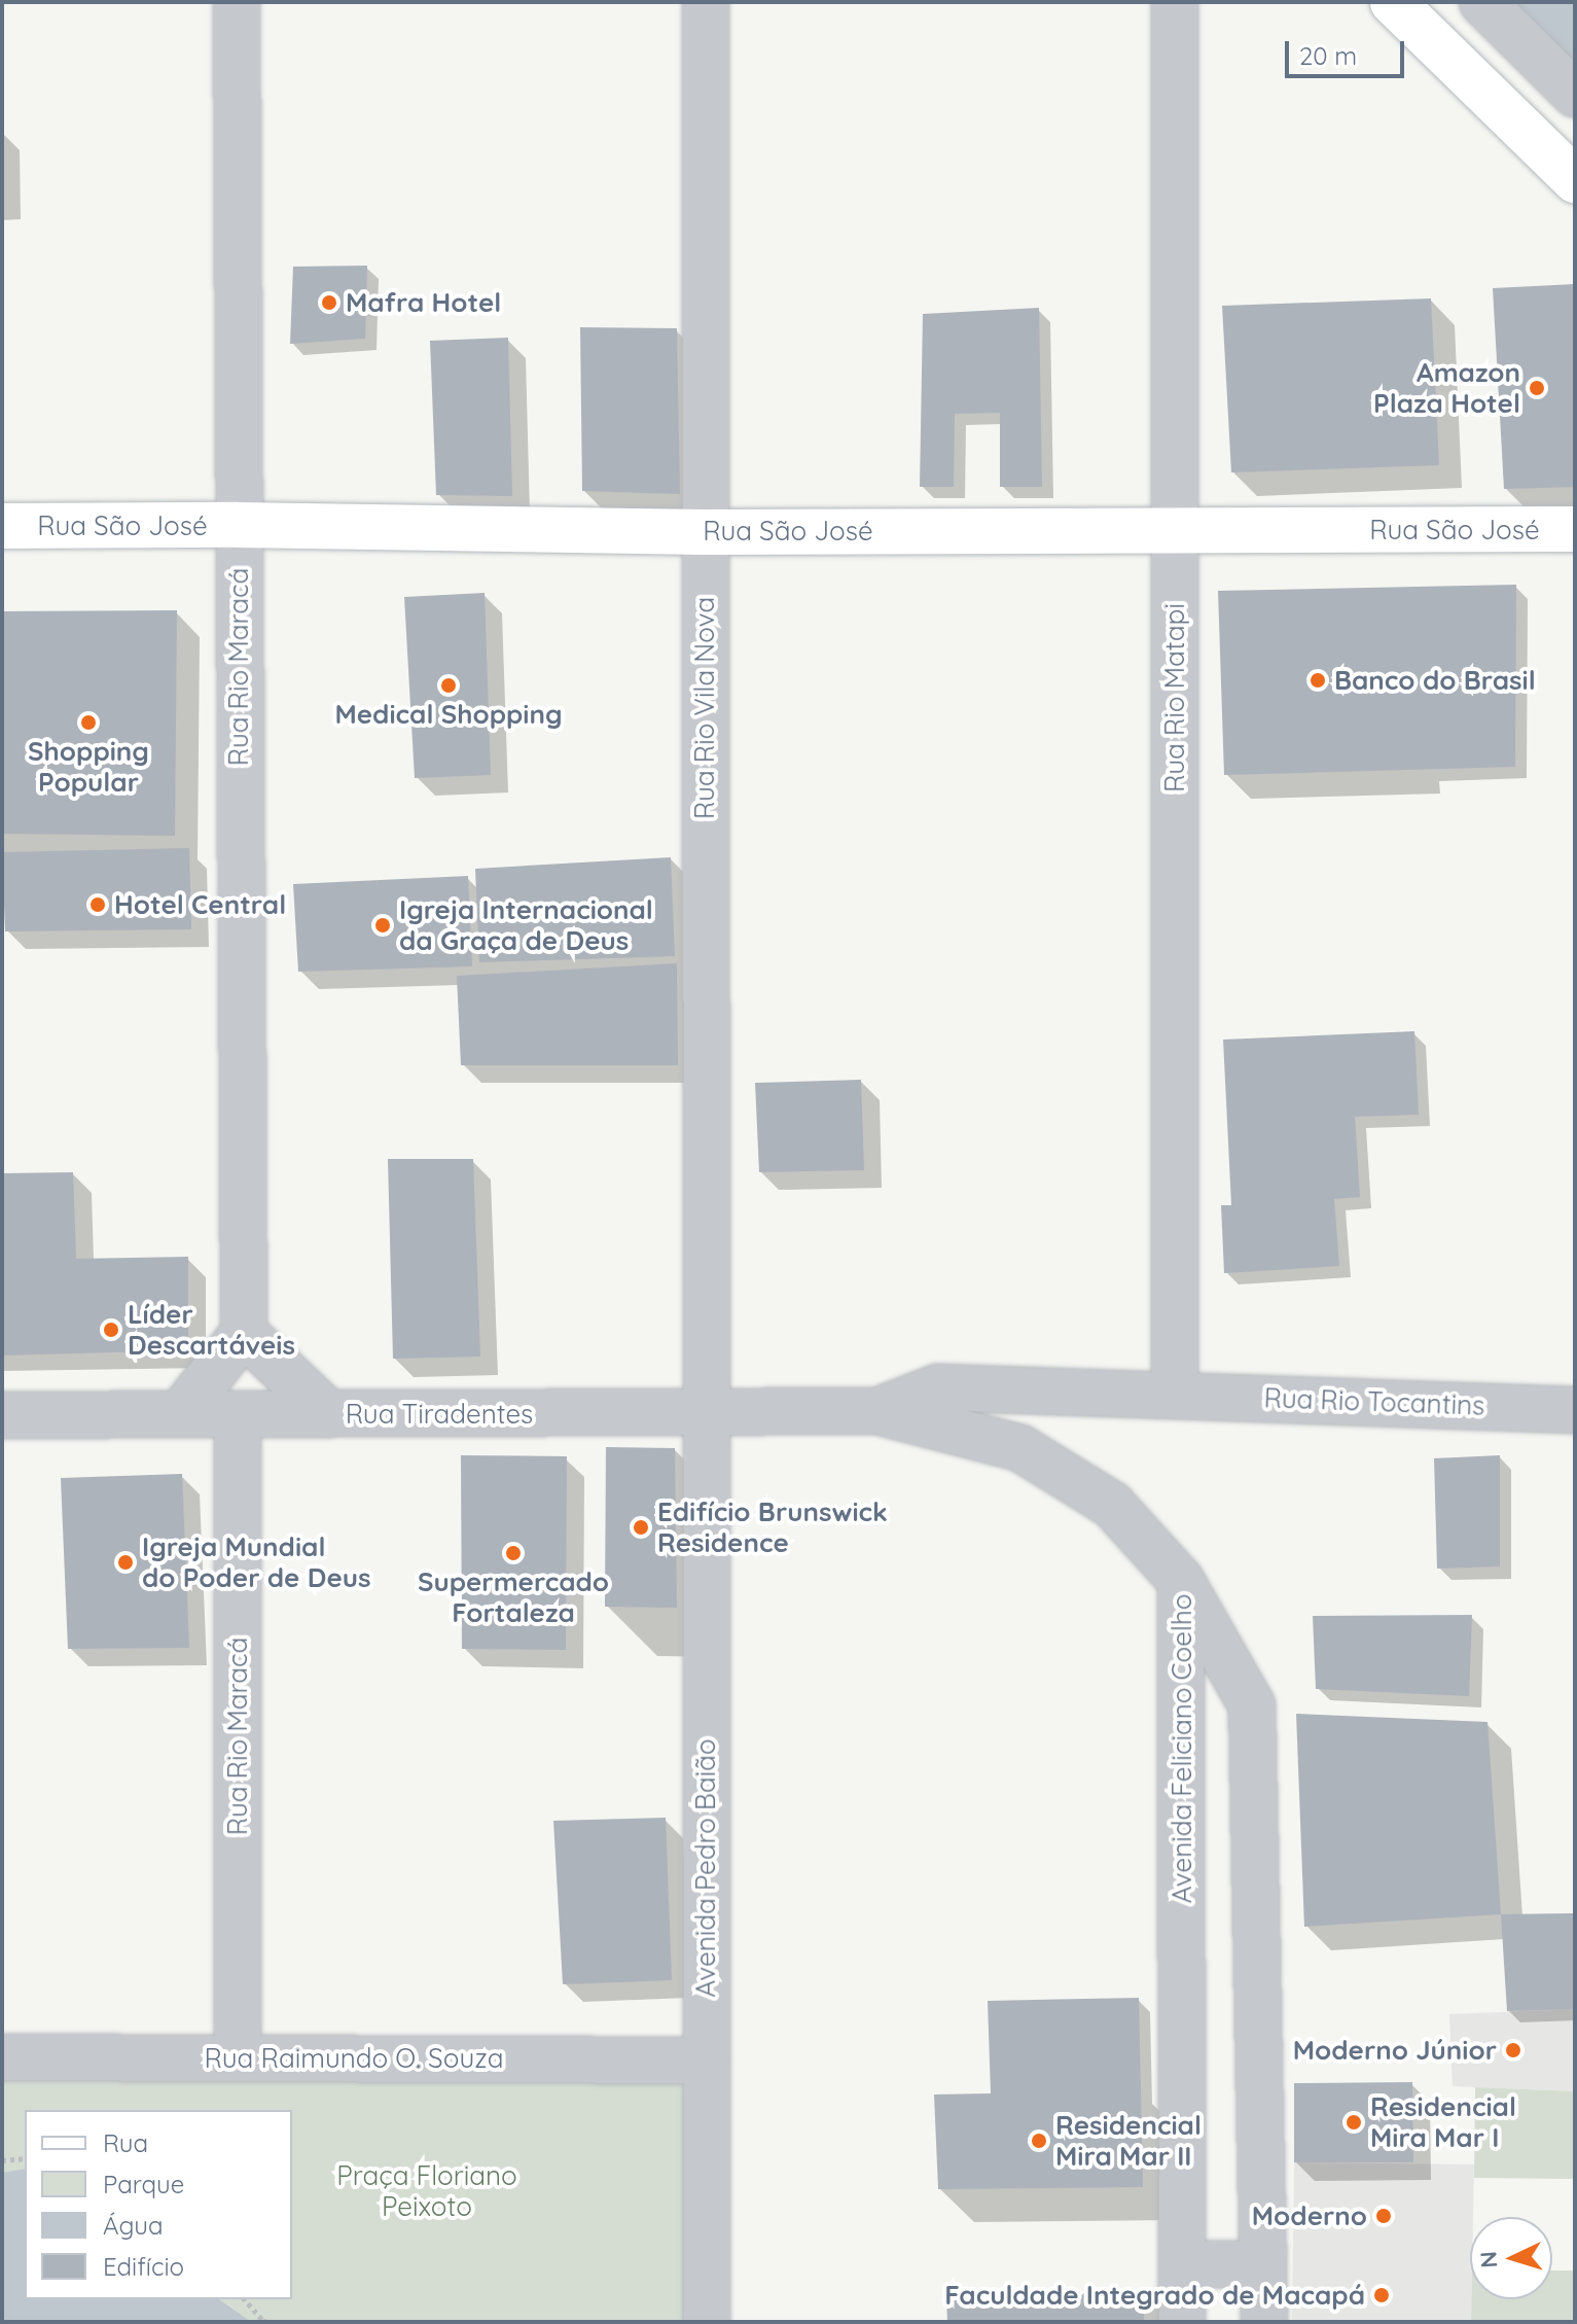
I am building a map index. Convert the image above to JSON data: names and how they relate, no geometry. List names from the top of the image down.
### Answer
{
  "streets": {
    "main road": ["Rua São José"],
    "street": [
      "Rua Rio Maracá",
      "Rua Rio Matapi",
      "Rua Rio Vila Nova",
      "Rua Rio Tocantins",
      "Rua Tiradentes",
      "Avenida Feliciano Coelho",
      "Avenida Pedro Baião",
      "Rua Raimundo O. Souza"
    ]
  },
  "crossings": [
    ["Rua São José", "Rua Rio Maracá"],
    ["Rua São José", "Rua Rio Matapi"],
    ["Rua São José", "Rua Rio Vila Nova"],
    ["Rua Rio Maracá", "Rua Tiradentes"],
    ["Rua Rio Maracá", "Rua Raimundo O. Souza"],
    ["Rua Rio Matapi", "Rua Rio Tocantins"],
    ["Rua Rio Matapi", "Rua Tiradentes"],
    ["Rua Rio Vila Nova", "Rua Tiradentes"],
    ["Rua Rio Vila Nova", "Avenida Pedro Baião"],
    ["Rua Rio Tocantins", "Rua Tiradentes"],
    ["Rua Tiradentes", "Avenida Feliciano Coelho"],
    ["Rua Tiradentes", "Avenida Pedro Baião"],
    ["Avenida Pedro Baião", "Rua Raimundo O. Souza"]
  ],
  "parks": ["Praça Floriano Peixoto"],
  "places": [
    "Mafra Hotel",
    "Amazon Plaza Hotel",
    "Banco do Brasil",
    "Medical Shopping",
    "Shopping Popular",
    "Hotel Central",
    "Igreja Internacional da Graça de Deus",
    "Líder Descartáveis",
    "Edifício Brunswick Residence",
    "Supermercado Fortaleza",
    "Igreja Mundial do Poder de Deus",
    "Moderno Júnior",
    "Residencial Mira Mar I",
    "Residencial Mira Mar II",
    "Moderno",
    "Faculdade Integrado de Macapá"
  ],
  "legend": [
    "Rua",
    "Parque",
    "Água",
    "Edifício"
  ],
  "scale_bar": "20 m",
  "north": "left"
}
